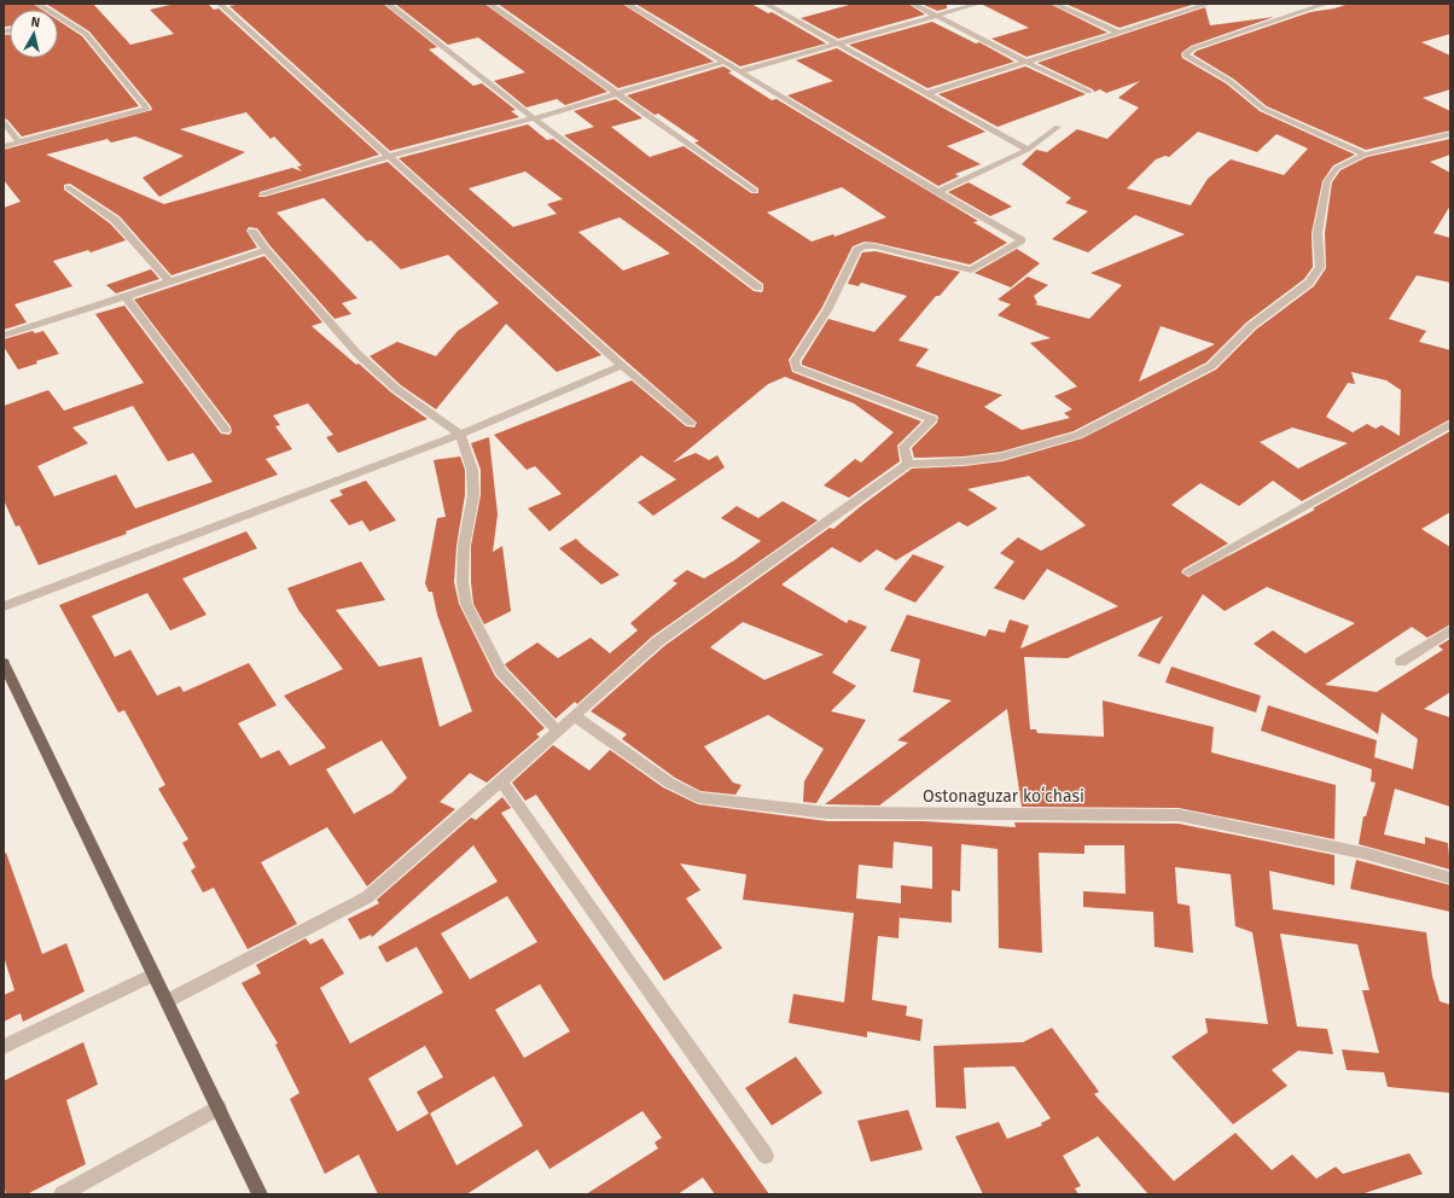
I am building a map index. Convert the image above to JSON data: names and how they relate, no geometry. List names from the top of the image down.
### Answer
{
  "streets": {
    "street": ["Ostonaguzar koʻchasi"]
  },
  "north": "top"
}
